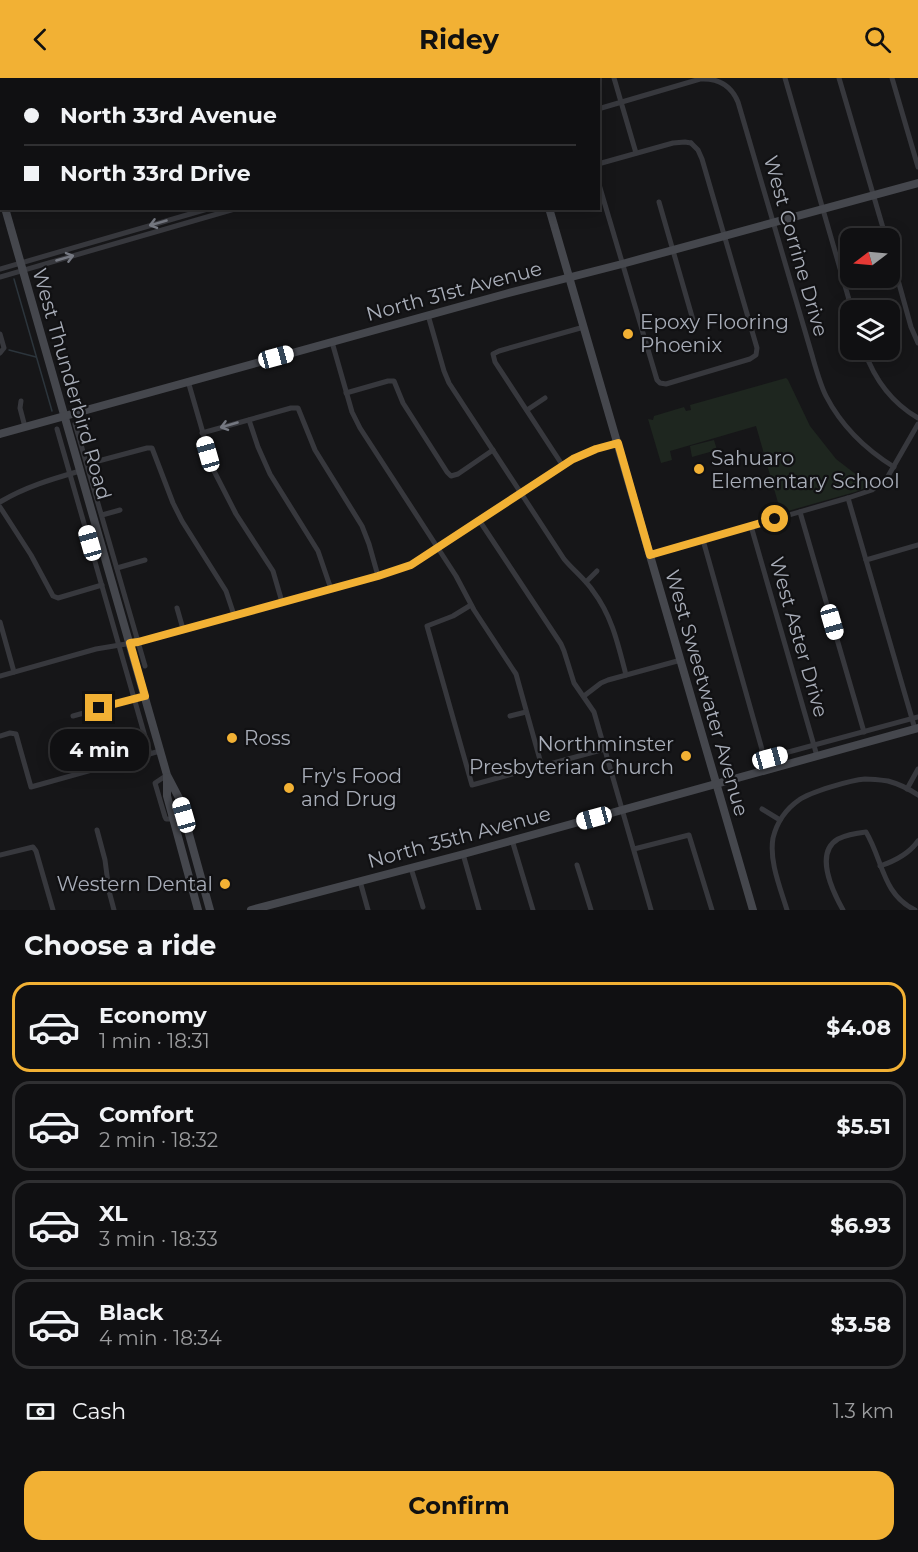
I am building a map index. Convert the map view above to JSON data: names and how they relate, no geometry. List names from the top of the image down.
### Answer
{
  "streets": {
    "street": [
      "West Corrine Drive",
      "North 31st Avenue",
      "West Thunderbird Road",
      "West Aster Drive",
      "West Sweetwater Avenue",
      "North 35th Avenue"
    ]
  },
  "crossings": [
    ["West Corrine Drive", "North 31st Avenue"],
    ["North 31st Avenue", "West Thunderbird Road"],
    ["North 31st Avenue", "West Sweetwater Avenue"],
    ["West Aster Drive", "North 35th Avenue"],
    ["West Sweetwater Avenue", "North 35th Avenue"]
  ],
  "places": [
    "Epoxy Flooring Phoenix",
    "Sahuaro Elementary School",
    "Ross",
    "Northminster Presbyterian Church",
    "Fry's Food and Drug",
    "Western Dental"
  ],
  "north": "left",
  "page": {
    "header": "Ridey",
    "banner": ["North 33rd Avenue", "North 33rd Drive"],
    "bubble": "4 min",
    "heading": "Choose a ride",
    "list": [
      {
        "name": "Economy",
        "note": "1 min · 18:31",
        "value": "$4.08"
      },
      {
        "name": "Comfort",
        "note": "2 min · 18:32",
        "value": "$5.51"
      },
      {
        "name": "XL",
        "note": "3 min · 18:33",
        "value": "$6.93"
      },
      {
        "name": "Black",
        "note": "4 min · 18:34",
        "value": "$3.58"
      }
    ],
    "pay": ["Cash", "1.3 km"],
    "buttons": "Confirm"
  }
}
